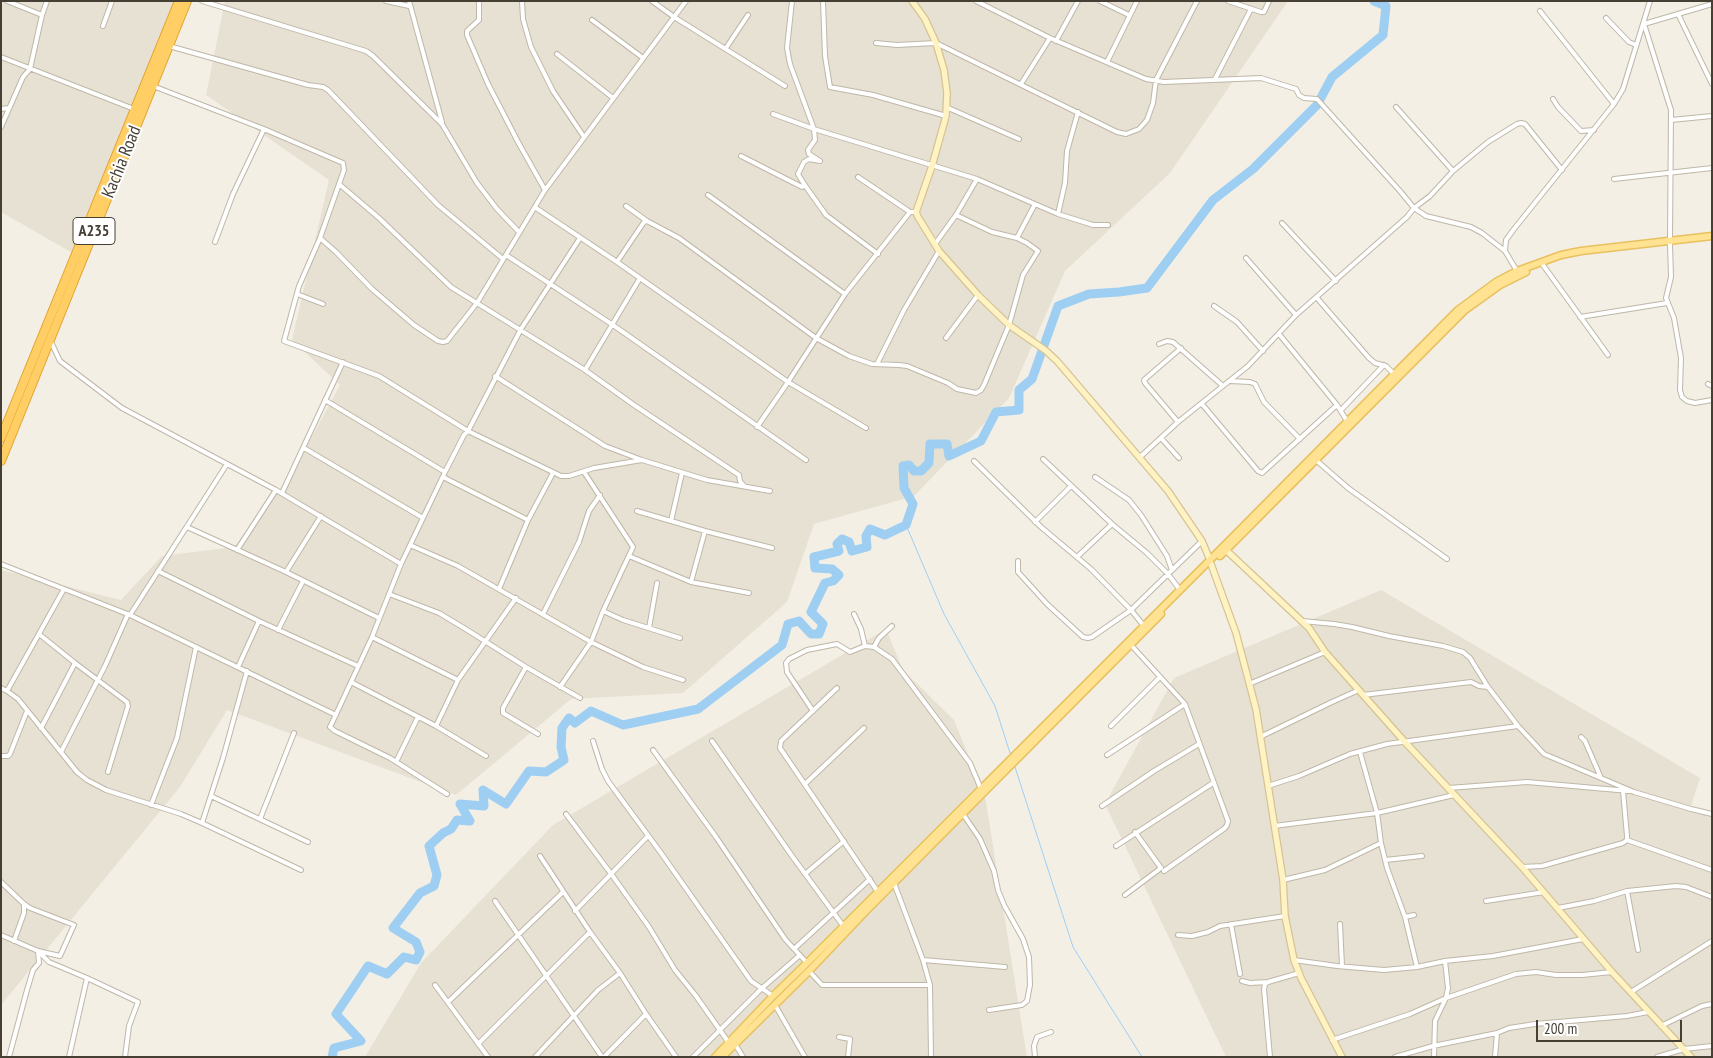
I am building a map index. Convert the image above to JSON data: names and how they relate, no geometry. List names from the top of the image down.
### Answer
{
  "streets": {
    "highway": ["Kachia Road", "A235"]
  },
  "scale_bar": "200 m"
}
